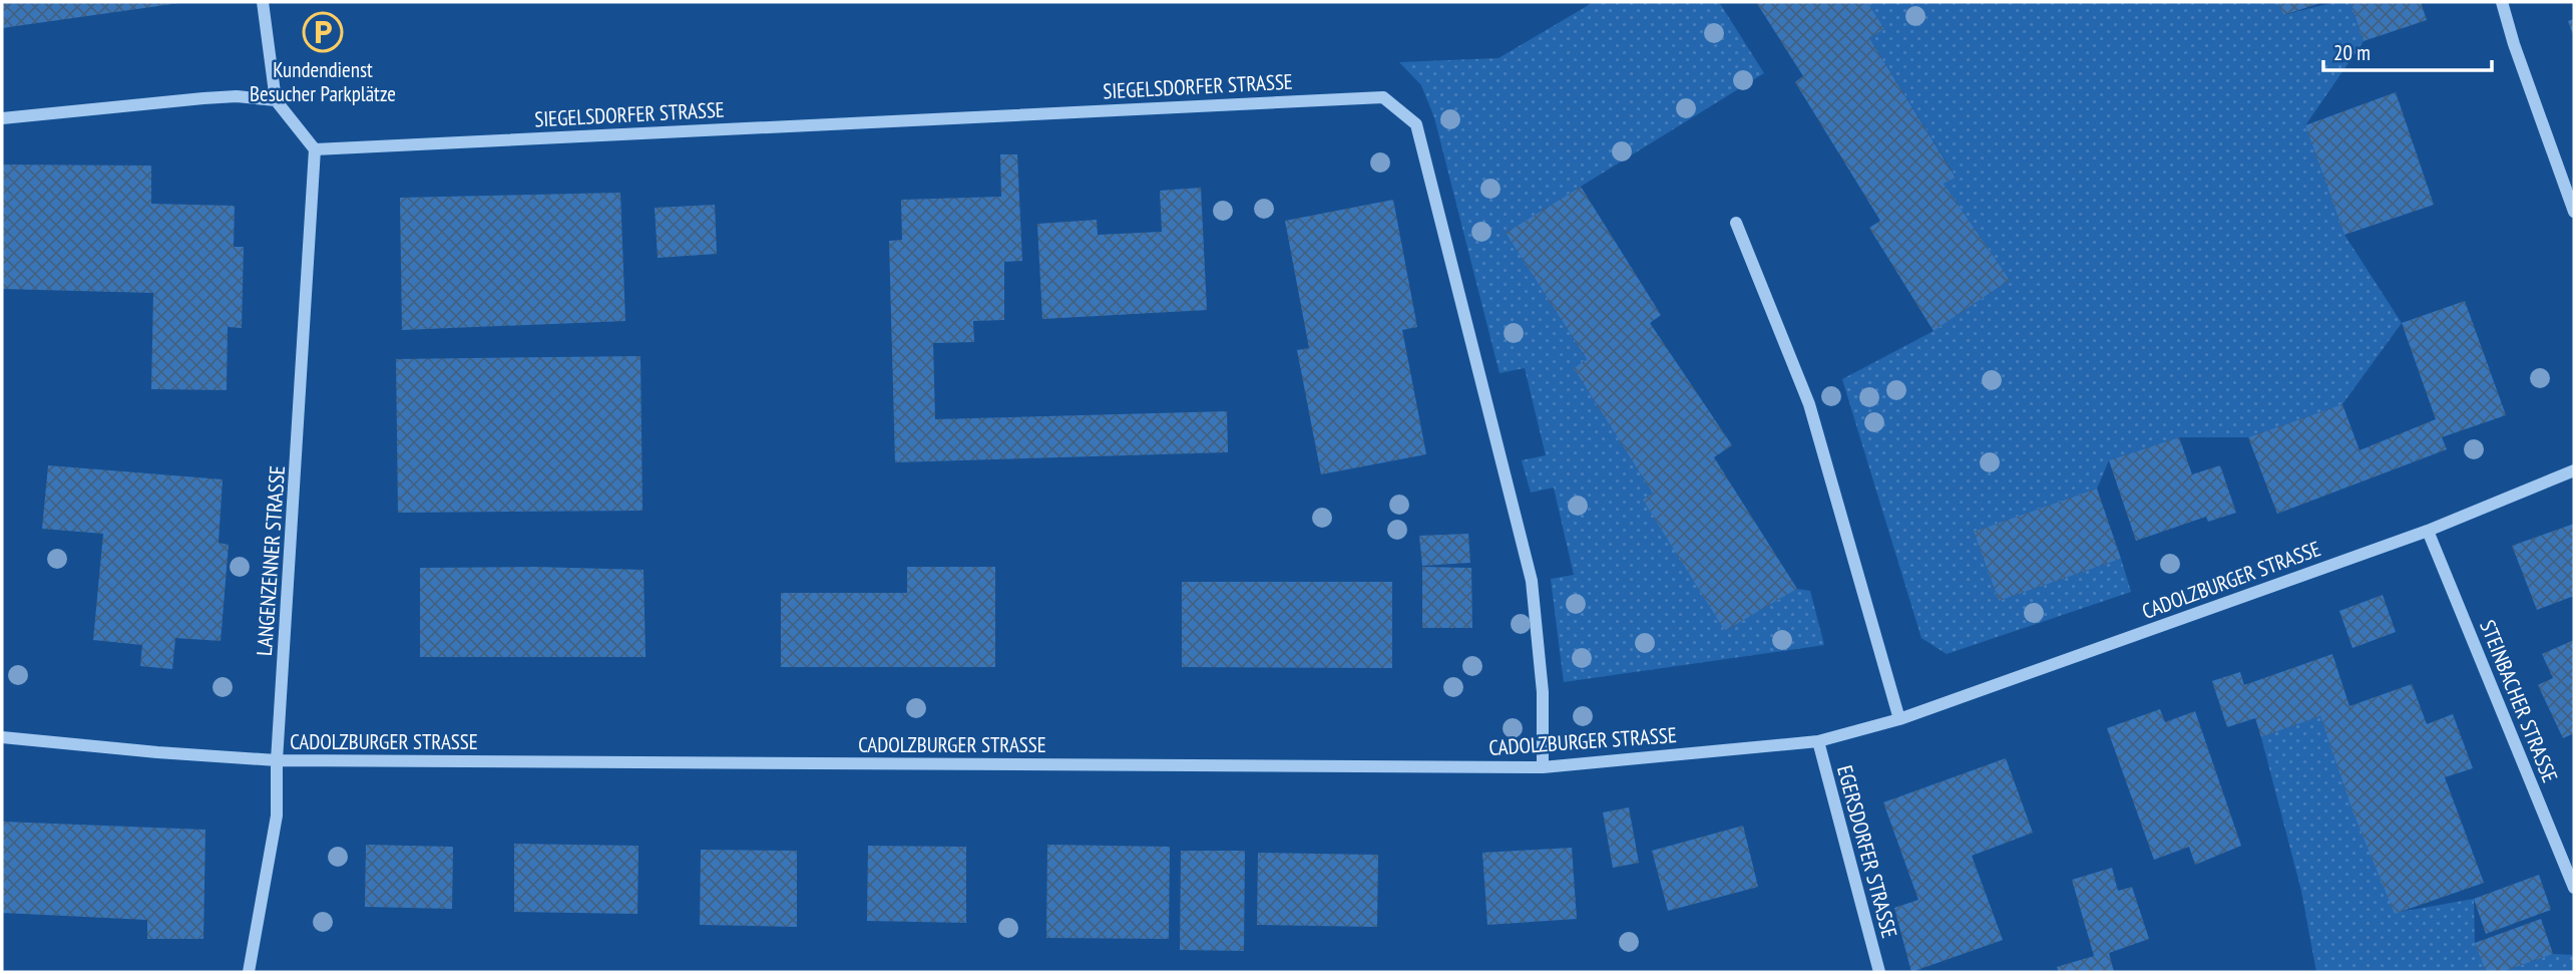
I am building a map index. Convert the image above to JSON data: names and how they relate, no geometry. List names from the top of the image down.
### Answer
{
  "streets": {
    "street": [
      "SIEGELSDORFER STRASSE",
      "LANGENZENNER STRASSE",
      "CADOLZBURGER STRASSE",
      "STEINBACHER STRASSE",
      "EGERSDORFER STRASSE"
    ]
  },
  "crossings": [
    ["SIEGELSDORFER STRASSE", "LANGENZENNER STRASSE"],
    ["SIEGELSDORFER STRASSE", "CADOLZBURGER STRASSE"],
    ["LANGENZENNER STRASSE", "CADOLZBURGER STRASSE"],
    ["CADOLZBURGER STRASSE", "STEINBACHER STRASSE"],
    ["CADOLZBURGER STRASSE", "EGERSDORFER STRASSE"]
  ],
  "places": {
    "parking": ["Kundendienst Besucher Parkplätze"]
  },
  "scale_bar": "20 m"
}
